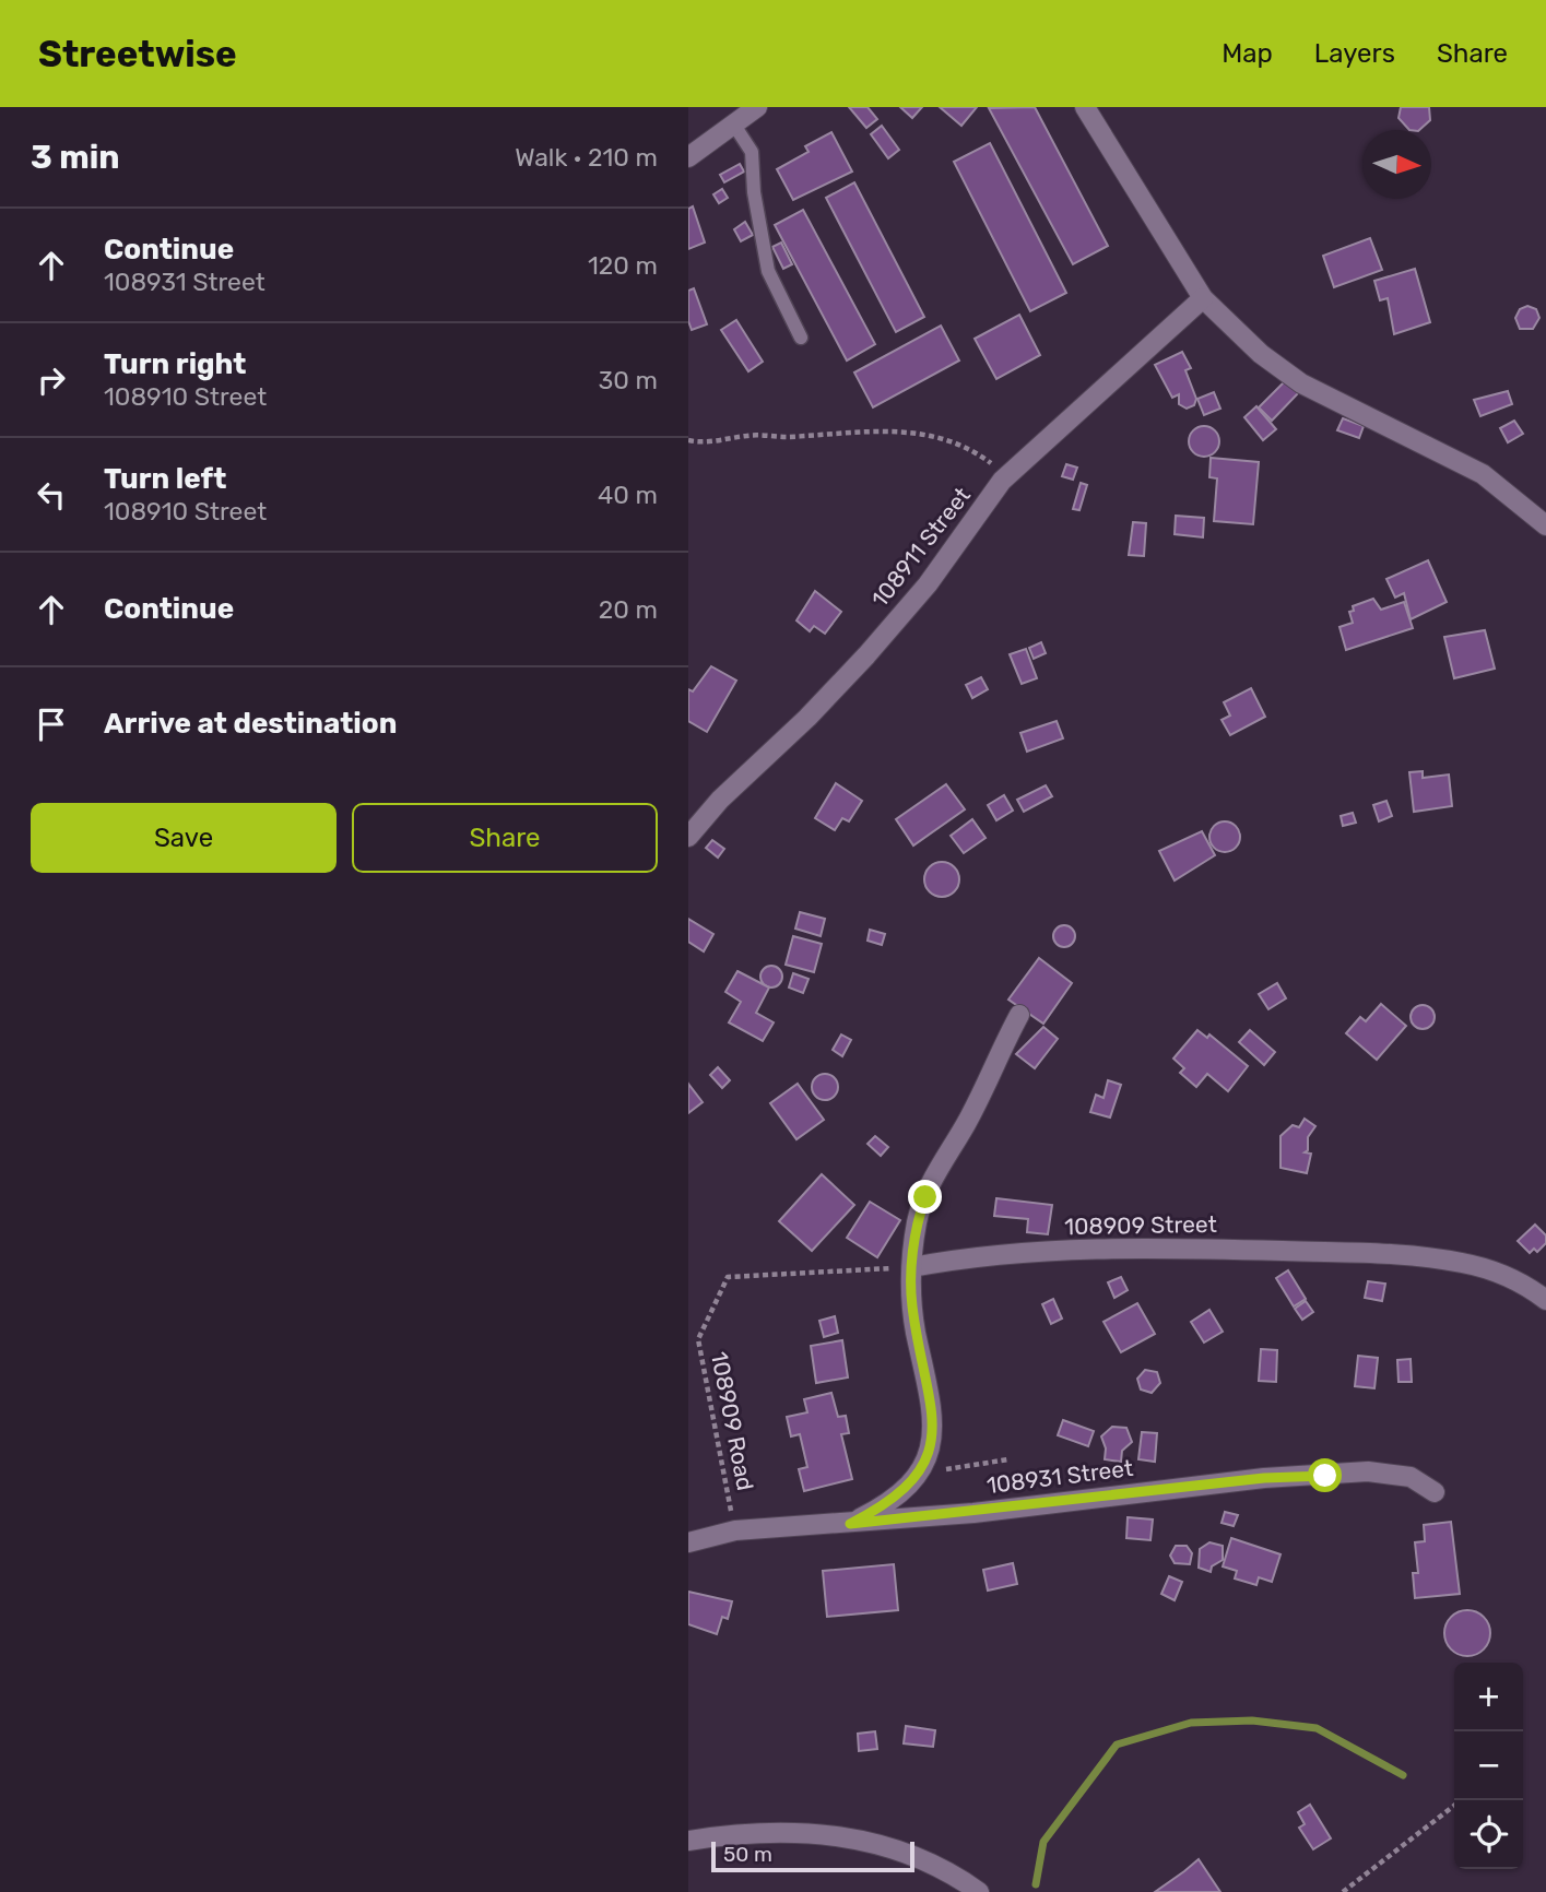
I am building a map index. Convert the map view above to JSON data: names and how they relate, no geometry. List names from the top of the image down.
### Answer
{
  "streets": {
    "street": ["108911 Street", "108909 Street", "108931 Street"],
    "path": ["108909 Road"]
  },
  "crossings": [
    ["108909 Street", "108909 Road"],
    ["108909 Street", "108931 Street"],
    ["108909 Road", "108931 Street"]
  ],
  "scale_bar": "50 m",
  "north": "right",
  "page": {
    "header": "Streetwise",
    "nav": ["Map", "Layers", "Share"],
    "heading": ["3 min", "Walk · 210 m"],
    "list": [
      ["Continue", "108931 Street", "120 m"],
      ["Turn right", "108910 Street", "30 m"],
      ["Turn left", "108910 Street", "40 m"],
      ["Continue", "20 m"],
      "Arrive at destination"
    ],
    "buttons": ["Save", "Share"],
    "map_buttons": ["+", "−"],
    "scale": "50 m"
  }
}
